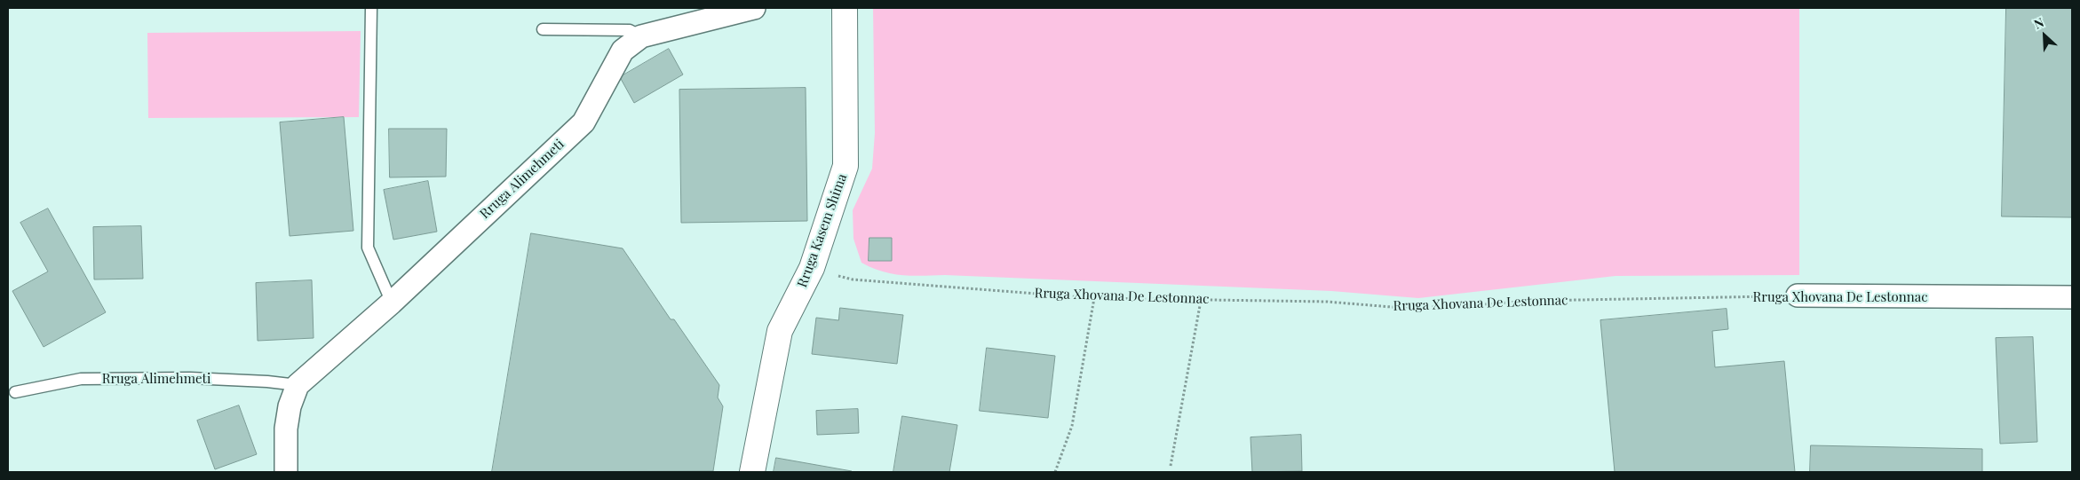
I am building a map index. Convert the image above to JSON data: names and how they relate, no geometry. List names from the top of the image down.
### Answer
{
  "streets": {
    "street": ["Rruga Alimehmeti", "Rruga Kasem Shima", "Rruga Xhovana De Lestonnac"]
  },
  "crossings": [
    ["Rruga Kasem Shima", "Rruga Xhovana De Lestonnac"]
  ],
  "north": "top left"
}
